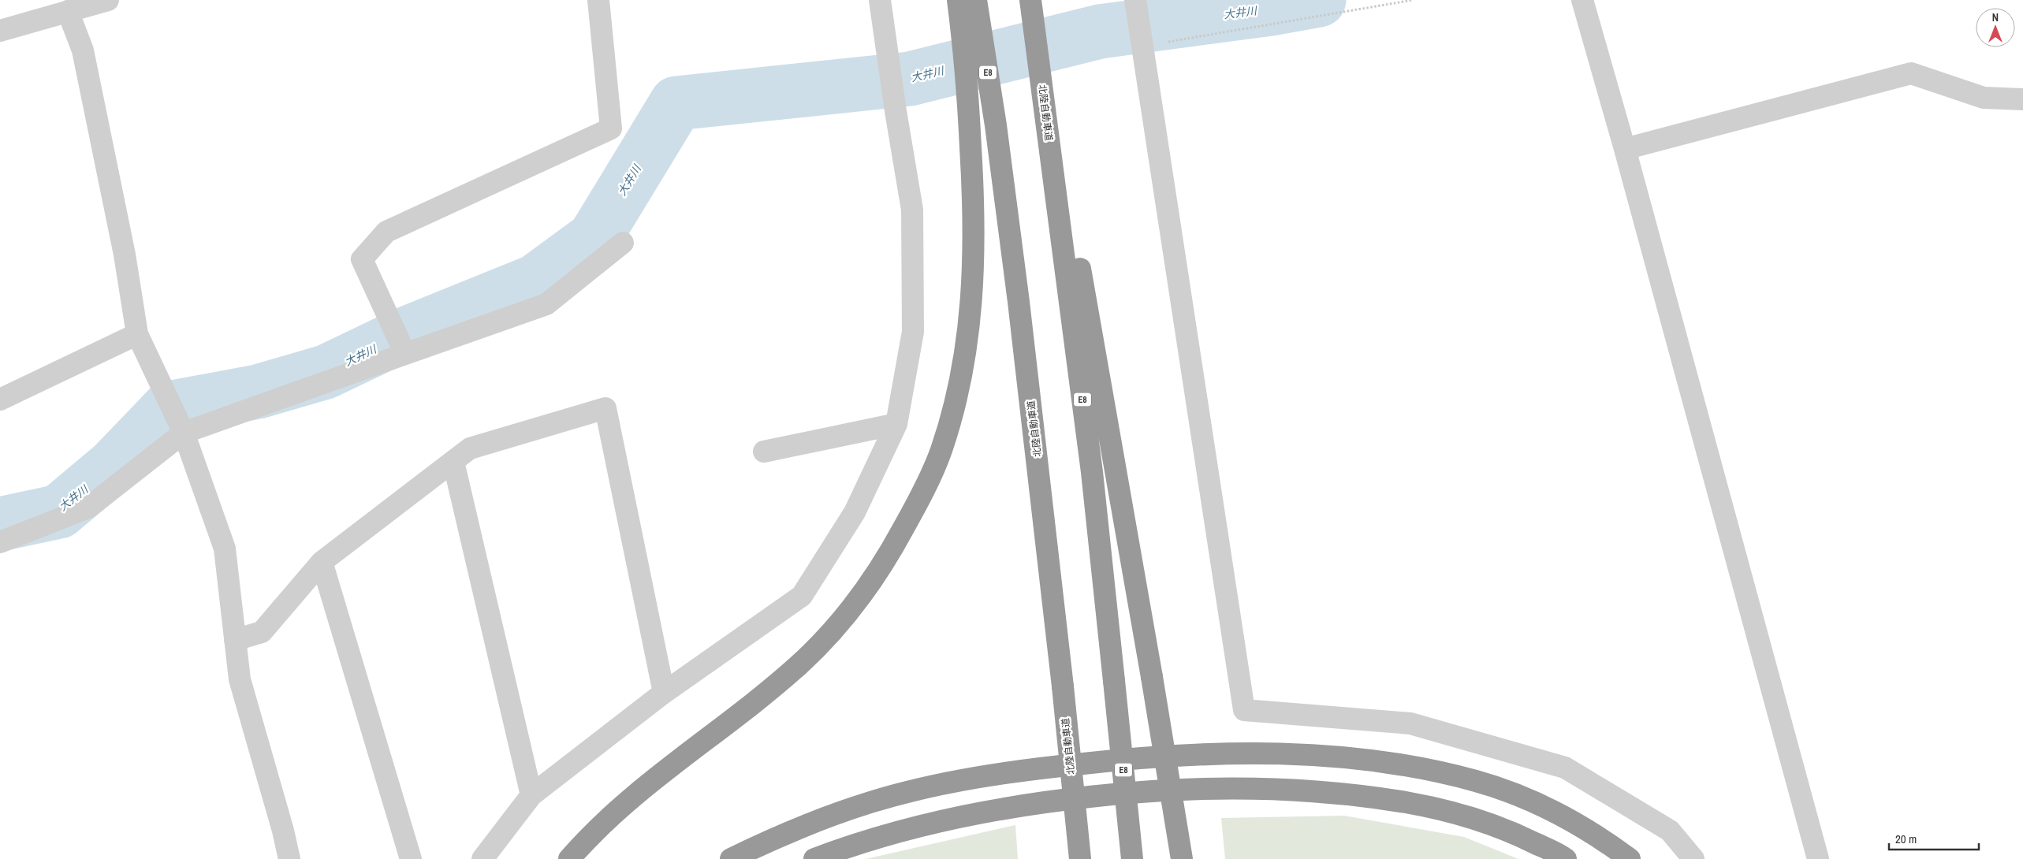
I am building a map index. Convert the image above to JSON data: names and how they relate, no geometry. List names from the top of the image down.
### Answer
{
  "streets": {
    "highway": ["E8", "北陸自動車道"]
  },
  "water": ["大井川"],
  "scale_bar": "20 m",
  "north": "top"
}
